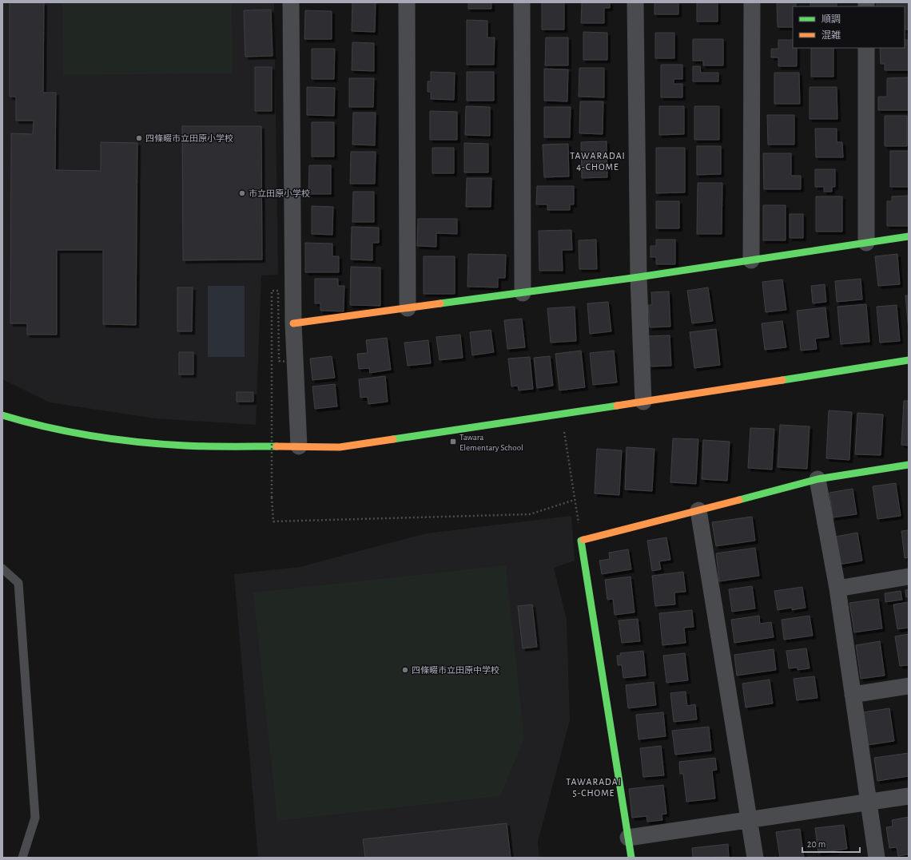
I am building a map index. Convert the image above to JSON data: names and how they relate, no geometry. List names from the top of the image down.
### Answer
{
  "districts": ["TAWARADAI 4-CHOME", "TAWARADAI 5-CHOME"],
  "places": {
    "other": ["四條畷市立田原小学校", "市立田原小学校", "四條畷市立田原中学校"],
    "transit": ["Tawara Elementary School"]
  },
  "legend": ["順調", "混雑"],
  "scale_bar": "20 m"
}
